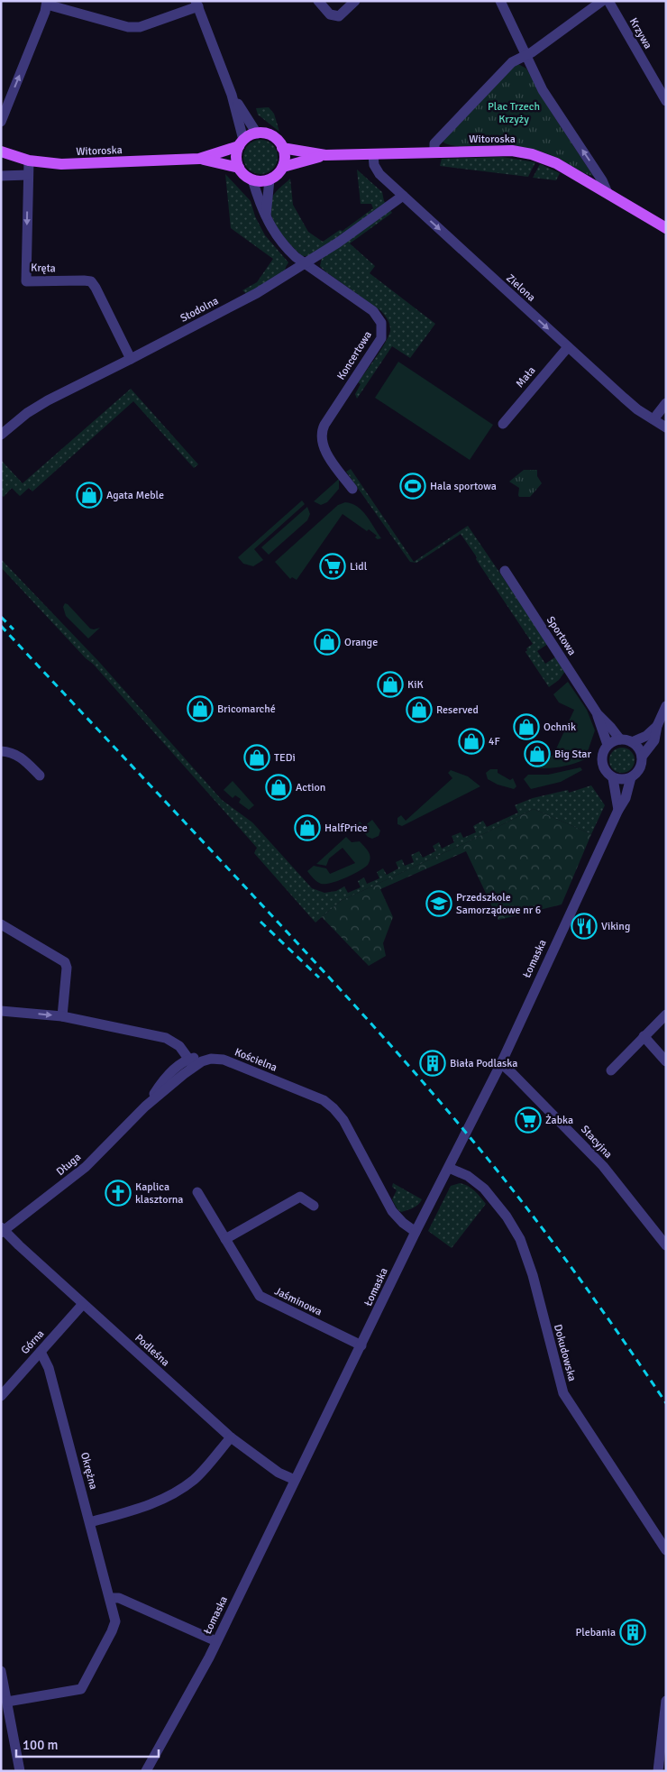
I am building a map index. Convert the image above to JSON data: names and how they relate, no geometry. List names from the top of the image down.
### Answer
{
  "streets": {
    "main road": ["Witoroska"],
    "street": [
      "Krzywa",
      "Kręta",
      "Zielona",
      "Stodolna",
      "Koncertowa",
      "Mała",
      "Sportowa",
      "Łomaska",
      "Kościelna",
      "Stacyjna",
      "Długa",
      "Jaśminowa",
      "Górna",
      "Podleśna",
      "Dokudowska",
      "Okrężna"
    ]
  },
  "crossings": [
    ["Witoroska", "Kręta"],
    ["Witoroska", "Zielona"],
    ["Witoroska", "Koncertowa"],
    ["Kręta", "Stodolna"],
    ["Zielona", "Stodolna"],
    ["Zielona", "Mała"],
    ["Stodolna", "Koncertowa"],
    ["Sportowa", "Łomaska"],
    ["Łomaska", "Kościelna"],
    ["Łomaska", "Stacyjna"],
    ["Łomaska", "Jaśminowa"],
    ["Łomaska", "Podleśna"],
    ["Łomaska", "Dokudowska"],
    ["Kościelna", "Długa"],
    ["Długa", "Podleśna"],
    ["Górna", "Podleśna"],
    ["Górna", "Okrężna"]
  ],
  "one_way": ["Kręta", "Zielona"],
  "parks": ["Plac Trzech Krzyży"],
  "places": {
    "sports": ["Hala sportowa"],
    "shop": [
      "Agata Meble",
      "Orange",
      "KiK",
      "Bricomarché",
      "Reserved",
      "Ochnik",
      "4F",
      "Big Star",
      "TEDi",
      "Action",
      "HalfPrice"
    ],
    "supermarket": ["Lidl", "Żabka"],
    "school or university": ["Przedszkole Samorządowe nr 6"],
    "restaurant": ["Viking"],
    "building": ["Biała Podlaska", "Plebania"],
    "church": ["Kaplica klasztorna"]
  },
  "scale_bar": "100 m"
}
